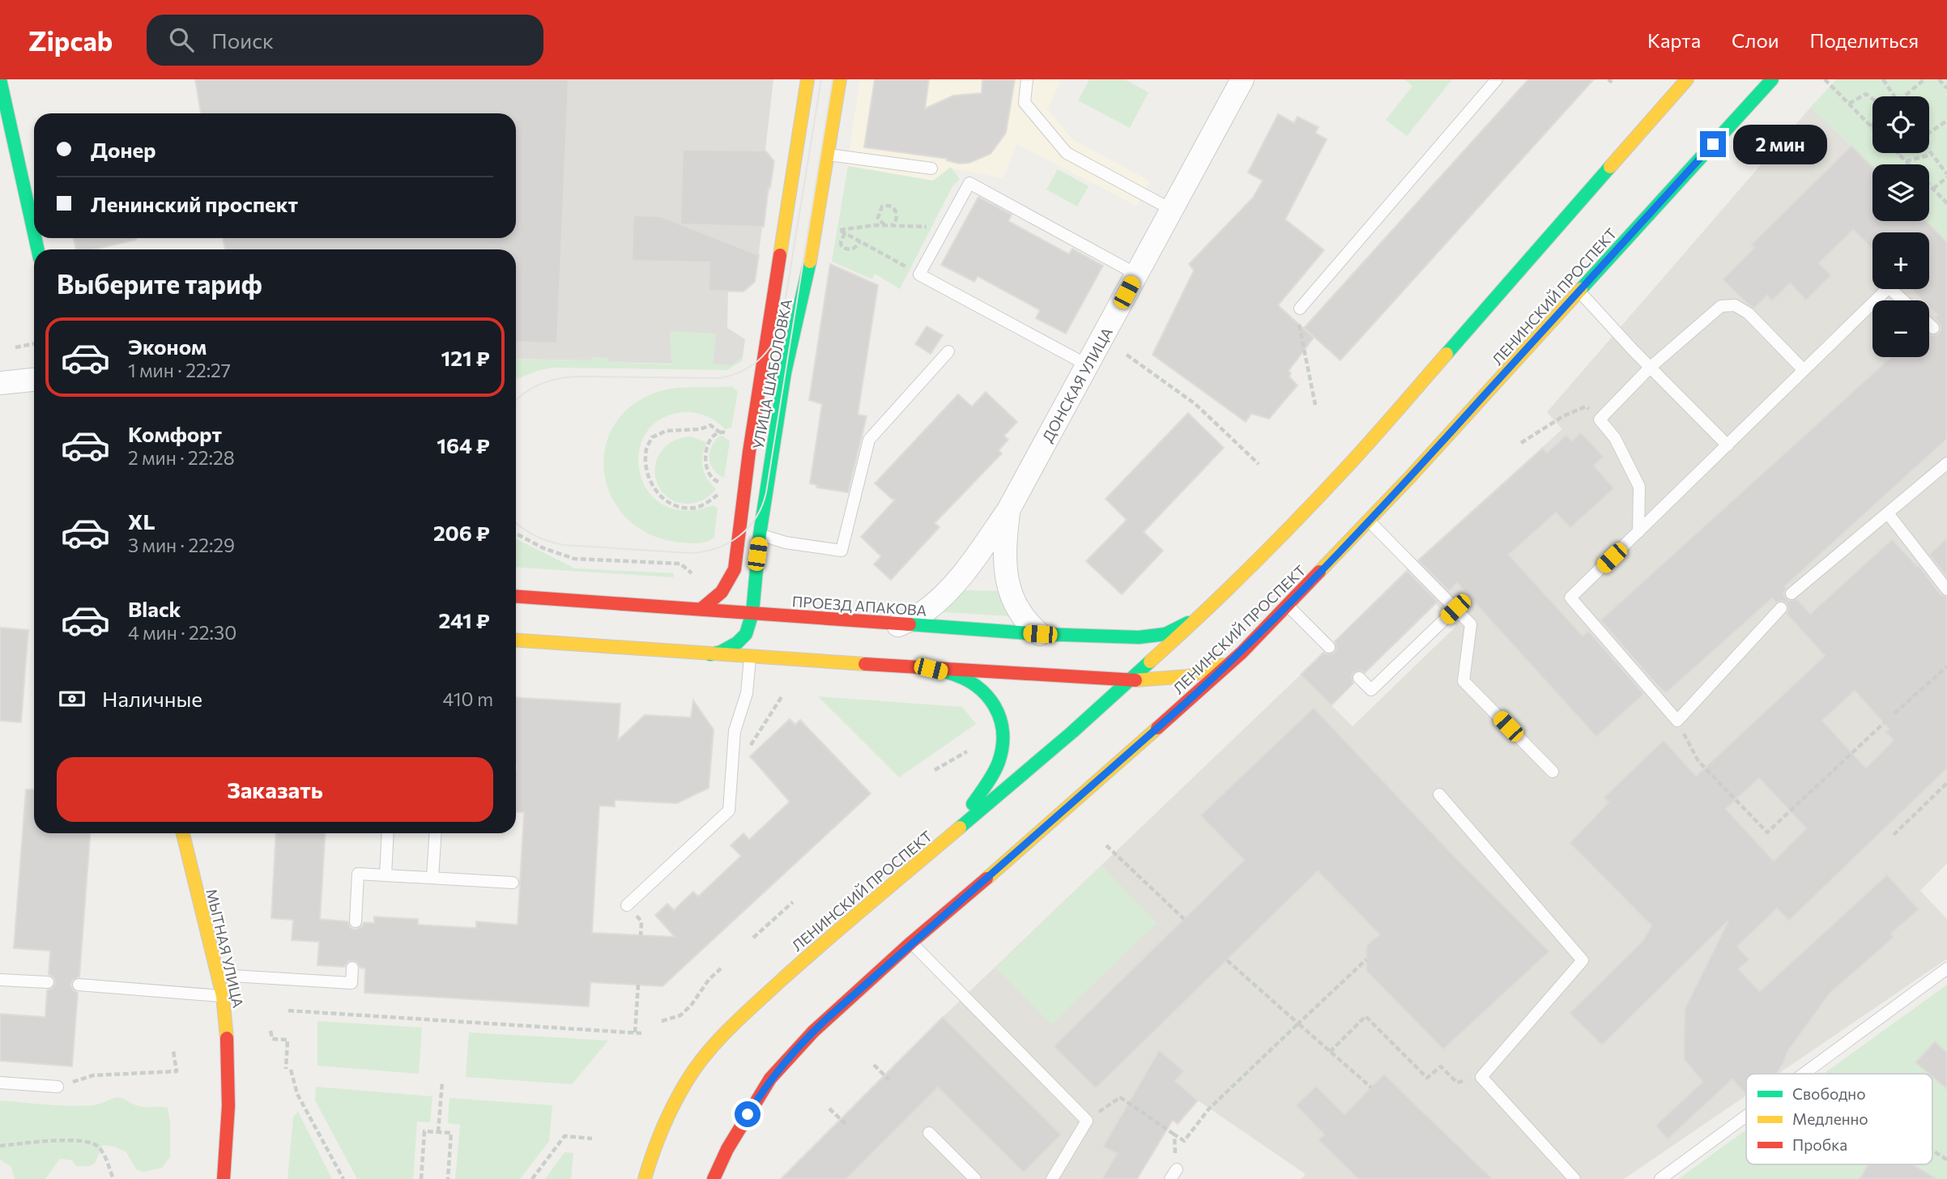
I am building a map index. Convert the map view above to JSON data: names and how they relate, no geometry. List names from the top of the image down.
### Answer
{
  "streets": {
    "main road": [
      "ЛЕНИНСКИЙ ПРОСПЕКТ",
      "УЛИЦА ШАБОЛОВКА",
      "ПРОЕЗД АПАКОВА",
      "МЫТНАЯ УЛИЦА"
    ],
    "street": ["ДОНСКАЯ УЛИЦА"]
  },
  "crossings": [
    ["ЛЕНИНСКИЙ ПРОСПЕКТ", "ПРОЕЗД АПАКОВА"],
    ["УЛИЦА ШАБОЛОВКА", "ПРОЕЗД АПАКОВА"],
    ["ДОНСКАЯ УЛИЦА", "ПРОЕЗД АПАКОВА"]
  ],
  "legend": ["Свободно", "Медленно", "Пробка"],
  "page": {
    "header": "Zipcab",
    "search": "Поиск",
    "nav": ["Карта", "Слои", "Поделиться"],
    "map_buttons": ["+", "−"],
    "banner": ["Донер", "Ленинский проспект"],
    "bubble": "2 мин",
    "heading": "Выберите тариф",
    "list": [
      {
        "name": "Эконом",
        "note": "1 мин · 22:27",
        "value": "121 ₽"
      },
      {
        "name": "Комфорт",
        "note": "2 мин · 22:28",
        "value": "164 ₽"
      },
      {
        "name": "XL",
        "note": "3 мин · 22:29",
        "value": "206 ₽"
      },
      {
        "name": "Black",
        "note": "4 мин · 22:30",
        "value": "241 ₽"
      }
    ],
    "pay": ["Наличные", "410 m"],
    "buttons": "Заказать"
  }
}
